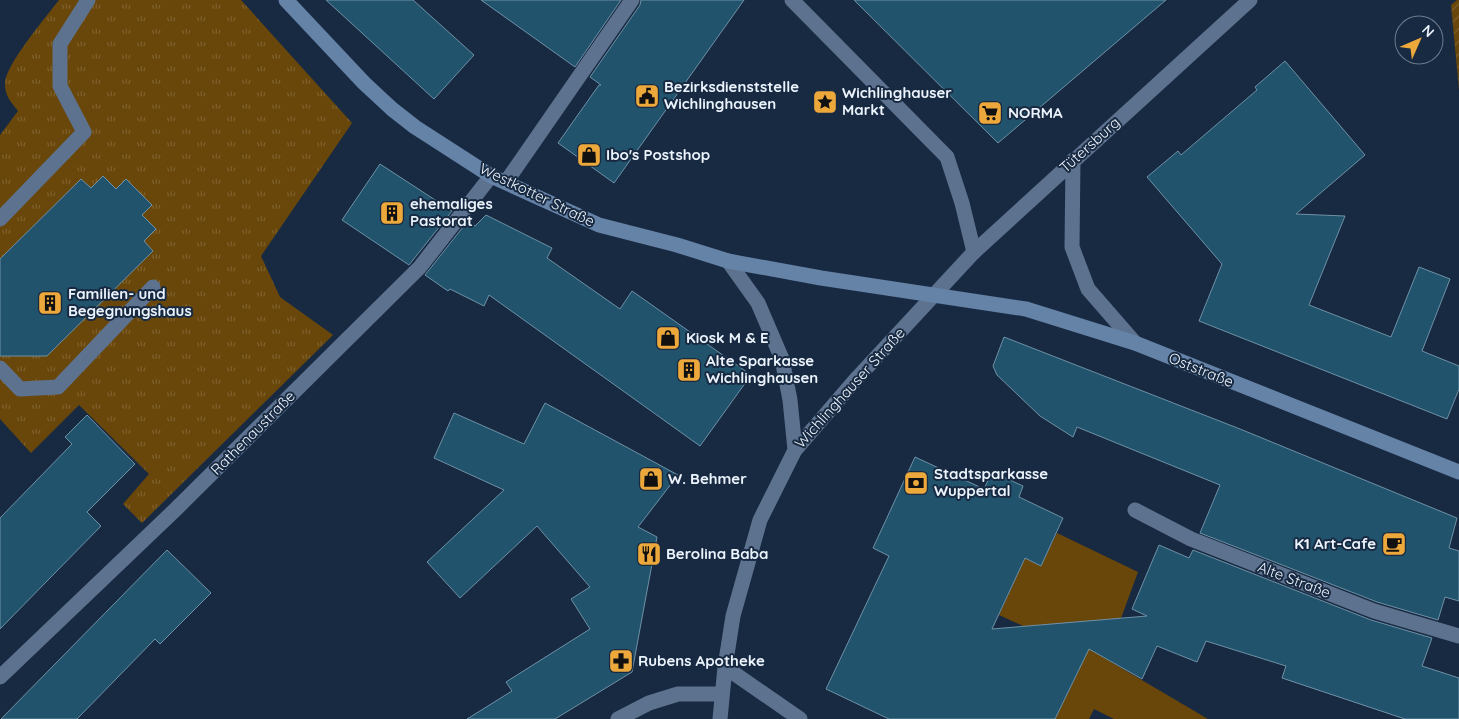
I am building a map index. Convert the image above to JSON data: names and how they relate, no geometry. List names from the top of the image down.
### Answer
{
  "streets": {
    "main road": ["Westkotter Straße", "Oststraße"],
    "street": [
      "Tütersburg",
      "Wichlinghauser Straße",
      "Rathenaustraße",
      "Alte Straße"
    ]
  },
  "crossings": [
    ["Tütersburg", "Westkotter Straße"],
    ["Tütersburg", "Oststraße"],
    ["Tütersburg", "Wichlinghauser Straße"],
    ["Westkotter Straße", "Oststraße"],
    ["Westkotter Straße", "Wichlinghauser Straße"],
    ["Westkotter Straße", "Rathenaustraße"],
    ["Oststraße", "Wichlinghauser Straße"]
  ],
  "places": {
    "public building": ["Bezirksdienststelle Wichlinghausen"],
    "place": ["Wichlinghauser Markt"],
    "supermarket": ["NORMA"],
    "shop": ["Ibo's Postshop", "Kiosk M & E", "W. Behmer"],
    "building": ["ehemaliges Pastorat", "Familien- und Begegnungshaus", "Alte Sparkasse Wichlinghausen"],
    "bank": ["Stadtsparkasse Wuppertal"],
    "cafe": ["K1 Art-Cafe"],
    "restaurant": ["Berolina Baba"],
    "pharmacy": ["Rubens Apotheke"]
  },
  "north": "top right"
}
